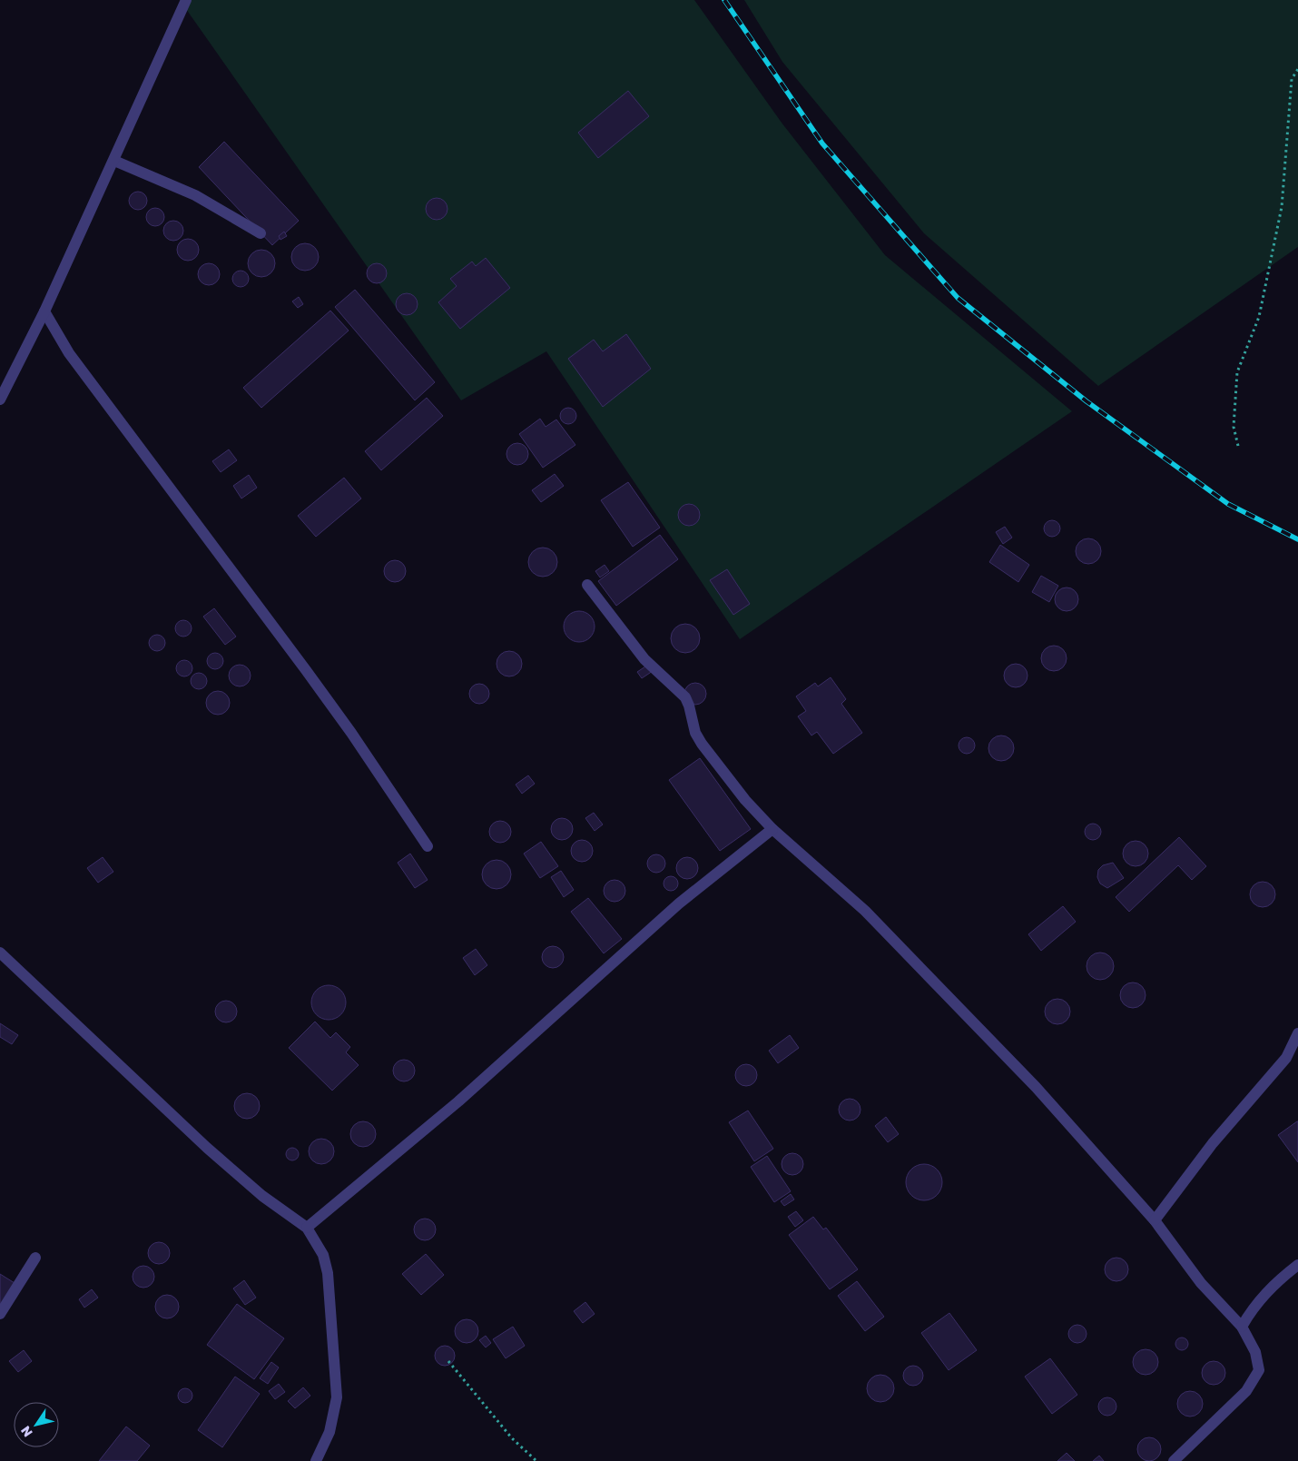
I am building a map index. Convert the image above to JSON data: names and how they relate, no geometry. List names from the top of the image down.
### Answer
{
  "north": "bottom left"
}
